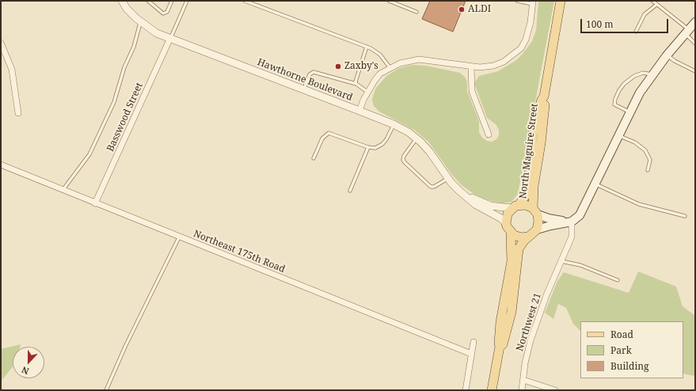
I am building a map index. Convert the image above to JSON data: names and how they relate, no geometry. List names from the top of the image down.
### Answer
{
  "streets": {
    "main road": ["North Maguire Street"],
    "street": [
      "Hawthorne Boulevard",
      "Basswood Street",
      "Northeast 175th Road",
      "Northwest 21"
    ]
  },
  "crossings": [
    ["Hawthorne Boulevard", "Basswood Street"],
    ["Hawthorne Boulevard", "North Maguire Street"],
    ["Basswood Street", "Northeast 175th Road"]
  ],
  "places": ["ALDI", "Zaxby's"],
  "legend": ["Road", "Park", "Building"],
  "scale_bar": "100 m",
  "north": "bottom"
}
